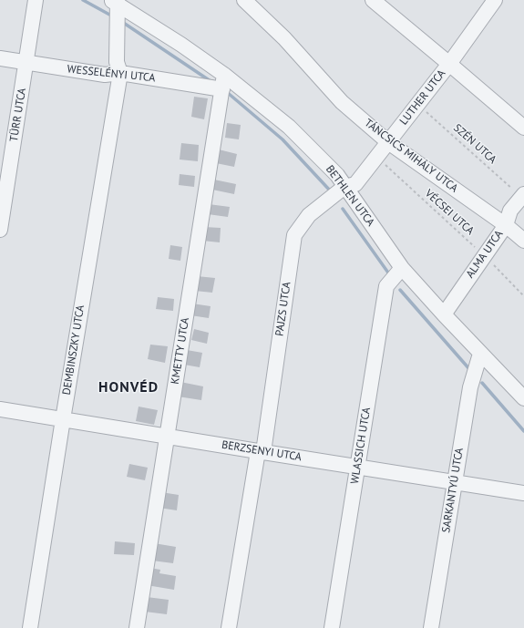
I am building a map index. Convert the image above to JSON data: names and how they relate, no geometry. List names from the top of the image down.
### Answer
{
  "streets": {
    "street": [
      "WESSELÉNYI UTCA",
      "LUTHER UTCA",
      "TÜRR UTCA",
      "TÁNCSICS MIHÁLY UTCA",
      "BETHLEN UTCA",
      "ALMA UTCA",
      "PAJZS UTCA",
      "DEMBINSZKY UTCA",
      "KMETTY UTCA",
      "WLASSICH UTCA",
      "BERZSENYI UTCA",
      "SARKANTYÚ UTCA"
    ],
    "path": ["SZÉN UTCA", "VÉCSEI UTCA"]
  },
  "crossings": [
    ["WESSELÉNYI UTCA", "TÜRR UTCA"],
    ["WESSELÉNYI UTCA", "DEMBINSZKY UTCA"],
    ["WESSELÉNYI UTCA", "KMETTY UTCA"],
    ["LUTHER UTCA", "SZÉN UTCA"],
    ["LUTHER UTCA", "TÁNCSICS MIHÁLY UTCA"],
    ["LUTHER UTCA", "BETHLEN UTCA"],
    ["LUTHER UTCA", "VÉCSEI UTCA"],
    ["LUTHER UTCA", "PAJZS UTCA"],
    ["SZÉN UTCA", "ALMA UTCA"],
    ["TÁNCSICS MIHÁLY UTCA", "ALMA UTCA"],
    ["BETHLEN UTCA", "ALMA UTCA"],
    ["BETHLEN UTCA", "PAJZS UTCA"],
    ["BETHLEN UTCA", "KMETTY UTCA"],
    ["BETHLEN UTCA", "WLASSICH UTCA"],
    ["BETHLEN UTCA", "SARKANTYÚ UTCA"],
    ["VÉCSEI UTCA", "ALMA UTCA"],
    ["PAJZS UTCA", "BERZSENYI UTCA"],
    ["DEMBINSZKY UTCA", "BERZSENYI UTCA"],
    ["KMETTY UTCA", "BERZSENYI UTCA"],
    ["WLASSICH UTCA", "BERZSENYI UTCA"],
    ["BERZSENYI UTCA", "SARKANTYÚ UTCA"]
  ],
  "districts": ["HONVÉD"]
}
